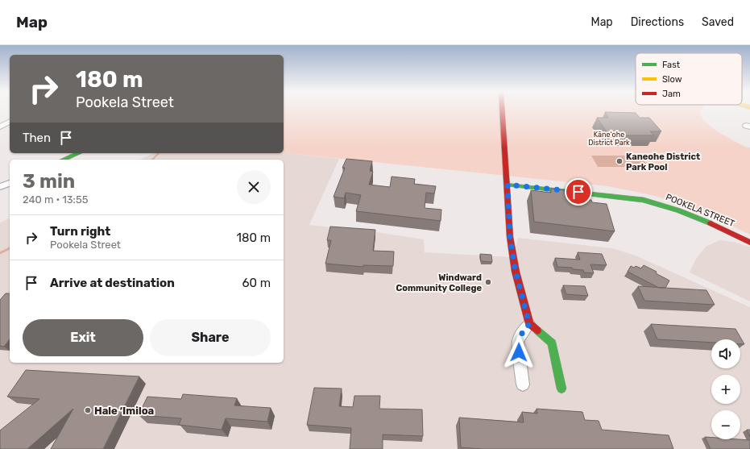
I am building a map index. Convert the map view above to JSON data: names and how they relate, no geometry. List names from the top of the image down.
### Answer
{
  "streets": {
    "street": ["POOKELA STREET"]
  },
  "parks": ["Kāneʻohe District Park"],
  "places": ["Kaneohe District Park Pool", "Windward Community College", "Hale ‘Imiloa"],
  "legend": ["Fast", "Slow", "Jam"],
  "page": {
    "header": "Map",
    "nav": ["Map", "Directions", "Saved"],
    "turn": ["180 m", "Pookela Street"],
    "then": "Then",
    "heading": ["3 min", "240 m · 13:55"],
    "list": [
      {
        "name": "Turn right",
        "note": "Pookela Street",
        "value": "180 m"
      },
      {
        "name": "Arrive at destination",
        "value": "60 m"
      }
    ],
    "buttons": ["Exit", "Share"],
    "map_buttons": ["+", "−"]
  }
}
